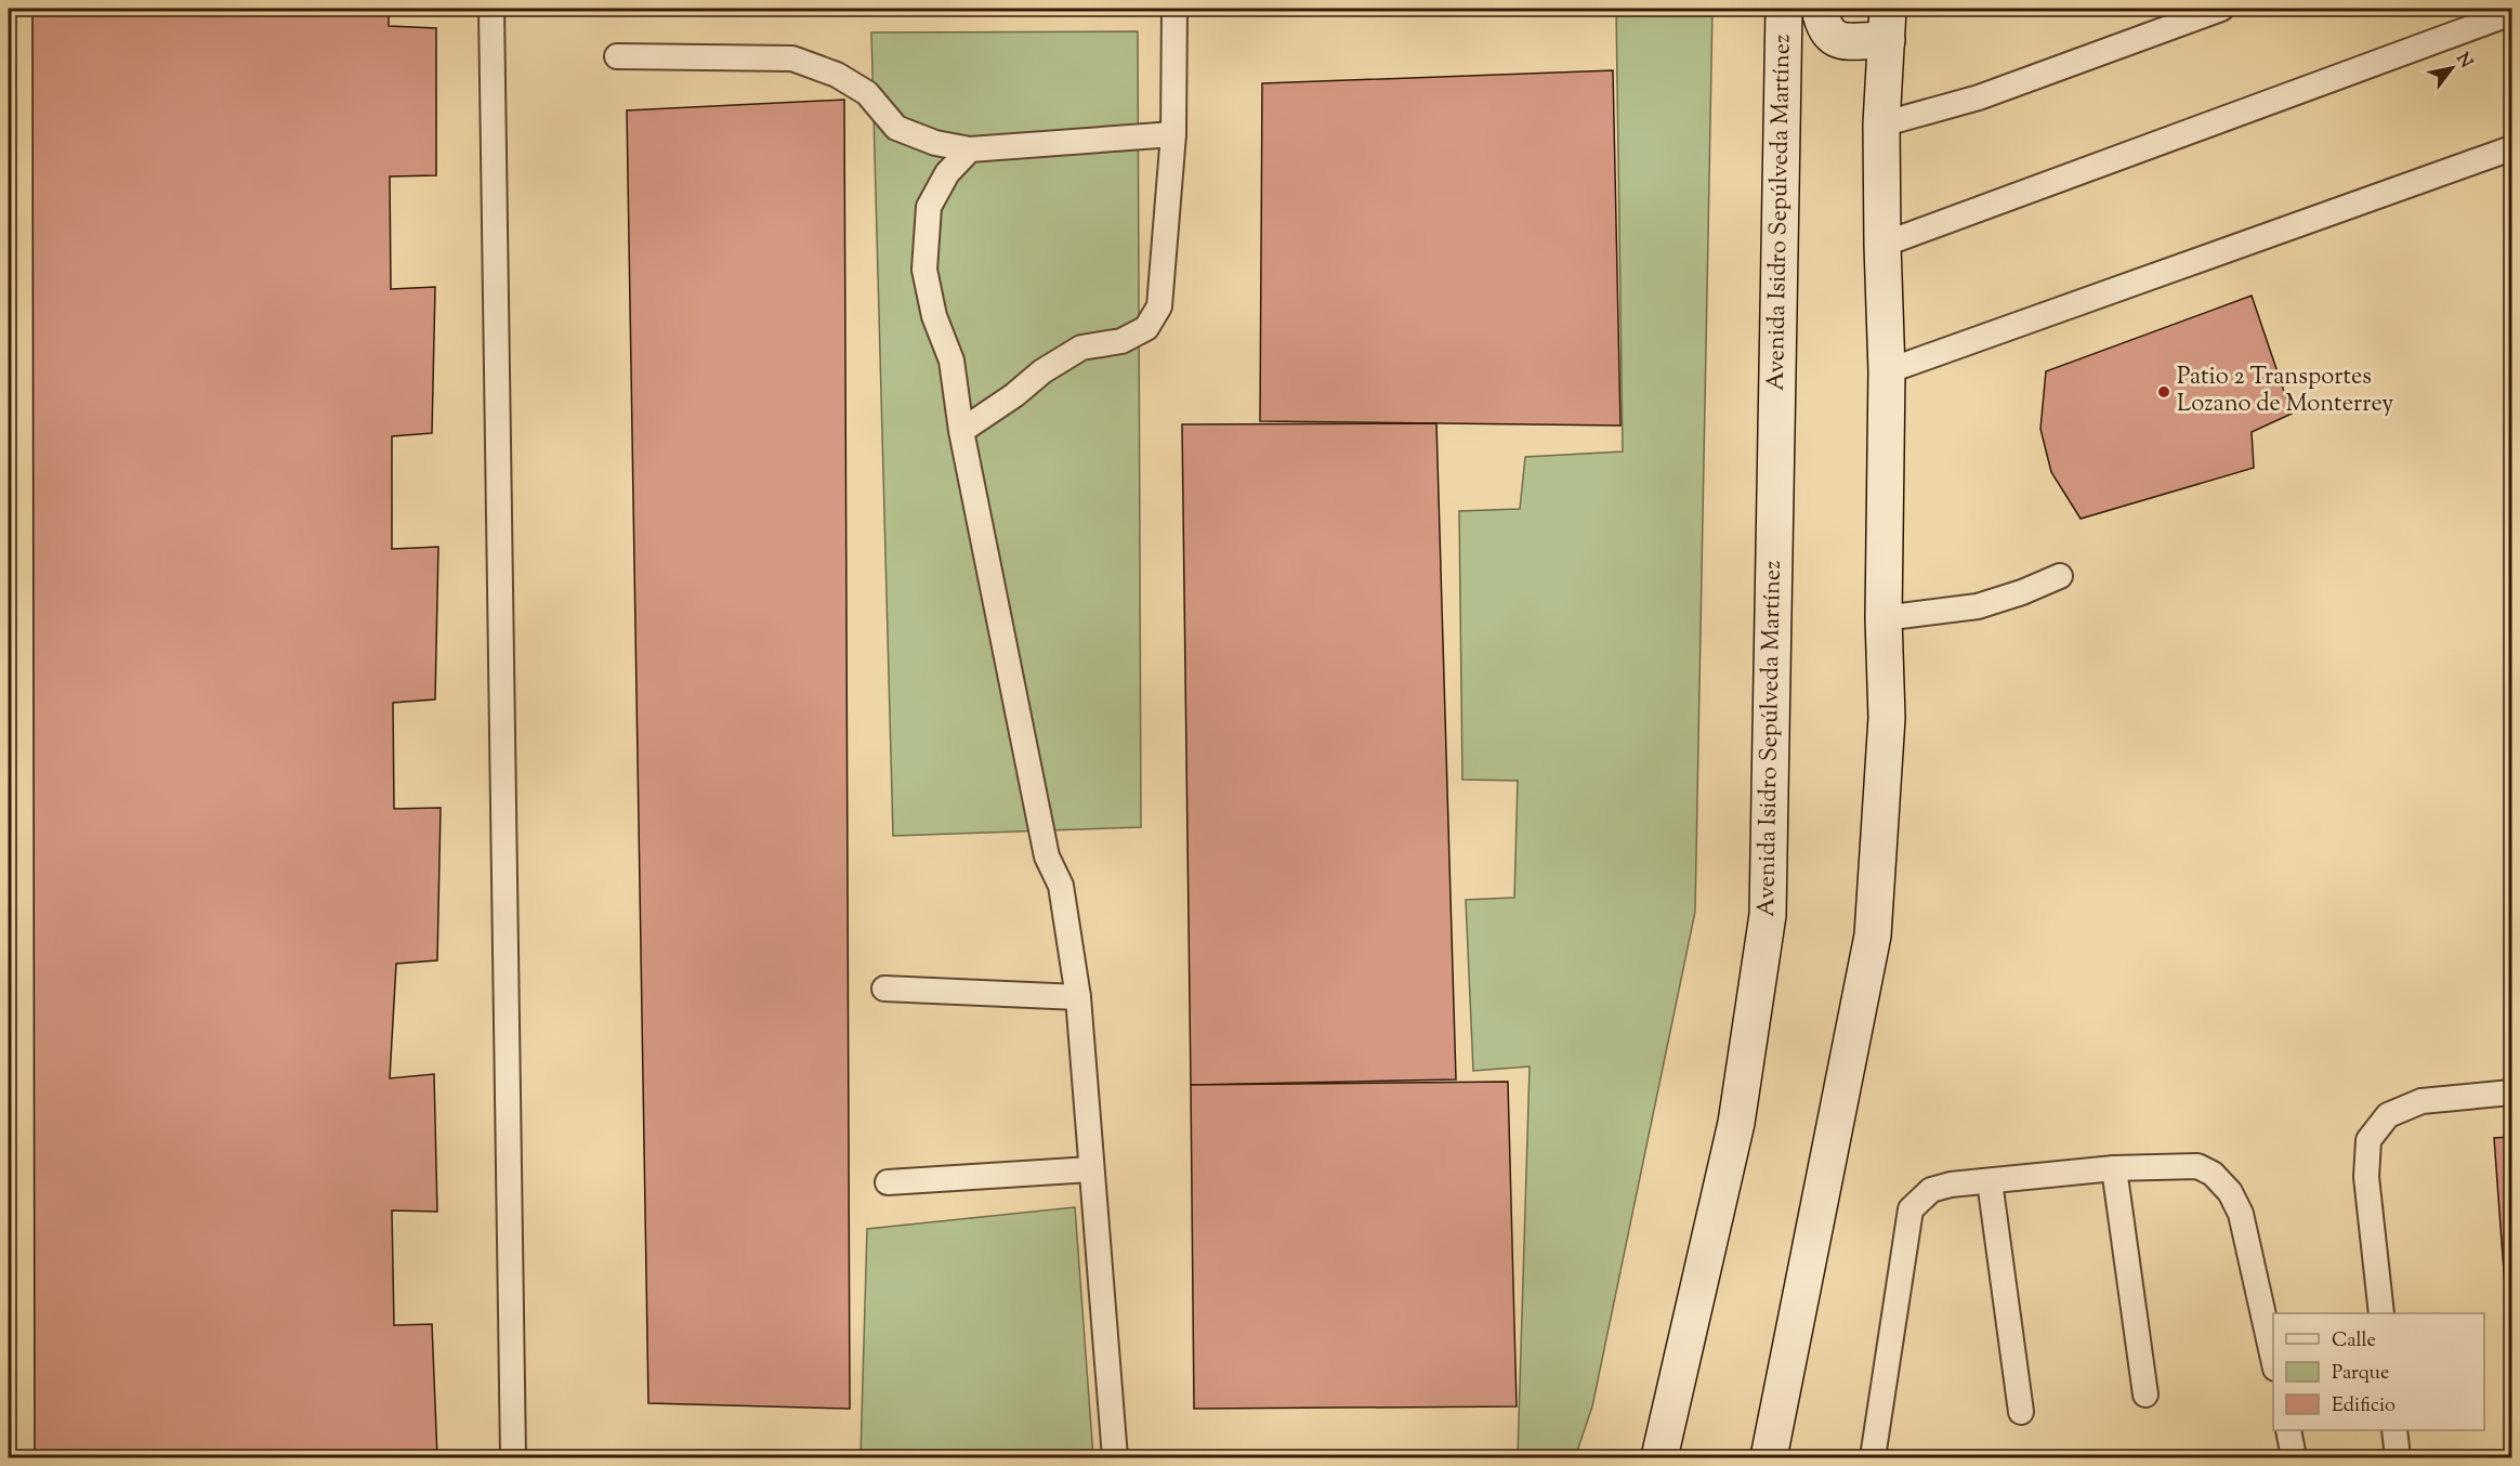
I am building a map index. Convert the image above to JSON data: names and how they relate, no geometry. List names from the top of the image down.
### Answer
{
  "streets": {
    "main road": ["Avenida Isidro Sepúlveda Martínez"]
  },
  "places": ["Patio 2 Transportes Lozano de Monterrey"],
  "legend": ["Calle", "Parque", "Edificio"],
  "north": "top right"
}
